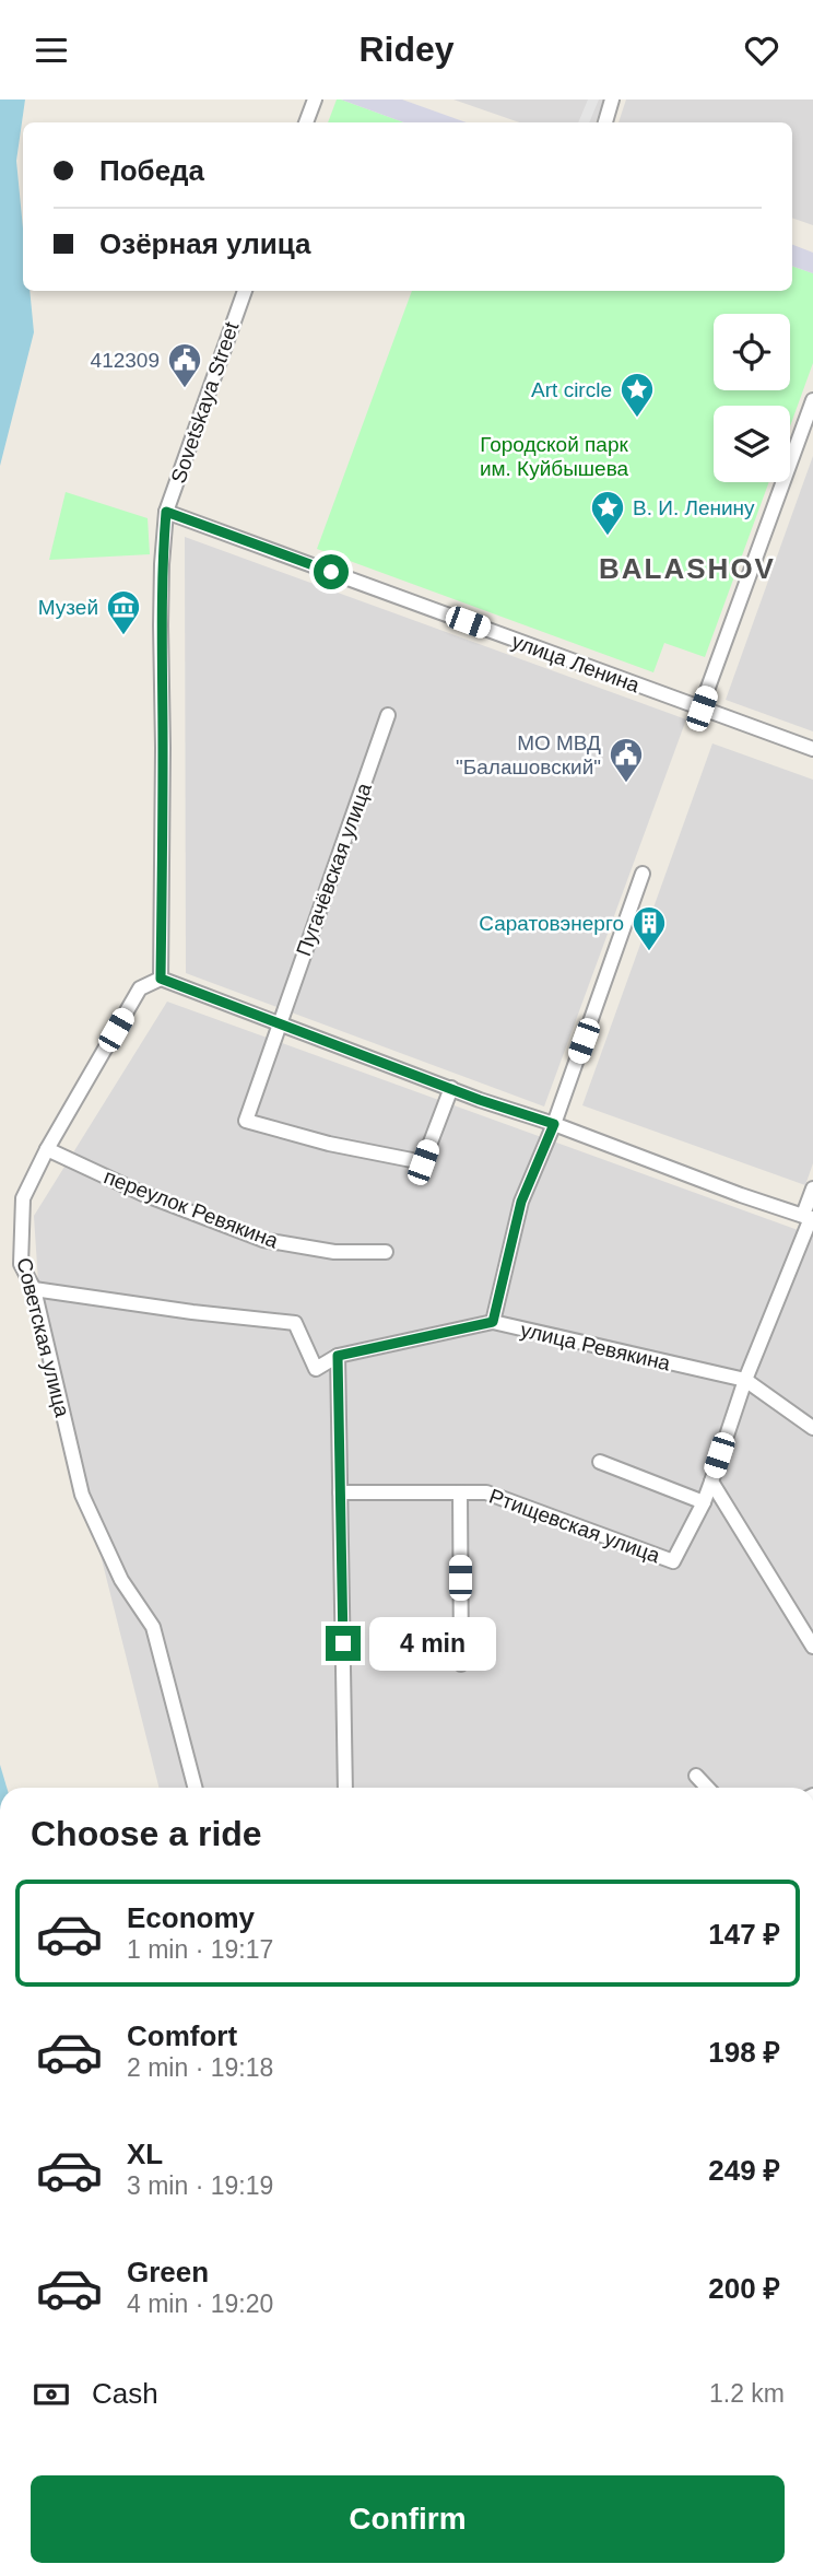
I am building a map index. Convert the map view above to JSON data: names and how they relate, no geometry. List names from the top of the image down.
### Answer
{
  "streets": {
    "street": [
      "Sovetskaya Street",
      "улица Ленина",
      "Пугачёвская улица",
      "переулок Ревякина",
      "Советская улица",
      "улица Ревякина",
      "Ртищевская улица"
    ]
  },
  "crossings": [
    ["Sovetskaya Street", "улица Ленина"],
    ["Sovetskaya Street", "Советская улица"],
    ["переулок Ревякина", "Советская улица"],
    ["Советская улица", "улица Ревякина"],
    ["улица Ревякина", "Ртищевская улица"]
  ],
  "districts": ["BALASHOV"],
  "parks": ["Городской парк им. Куйбышева"],
  "places": {
    "public building": ["412309", "МО МВД \"Балашовский\""],
    "place": ["Art circle", "В. И. Ленину"],
    "museum": ["Музей"],
    "building": ["Саратовэнерго"]
  },
  "page": {
    "header": "Ridey",
    "banner": ["Победа", "Озёрная улица"],
    "bubble": "4 min",
    "heading": "Choose a ride",
    "list": [
      {
        "name": "Economy",
        "note": "1 min · 19:17",
        "value": "147 ₽"
      },
      {
        "name": "Comfort",
        "note": "2 min · 19:18",
        "value": "198 ₽"
      },
      {
        "name": "XL",
        "note": "3 min · 19:19",
        "value": "249 ₽"
      },
      {
        "name": "Green",
        "note": "4 min · 19:20",
        "value": "200 ₽"
      }
    ],
    "pay": ["Cash", "1.2 km"],
    "buttons": "Confirm"
  }
}
